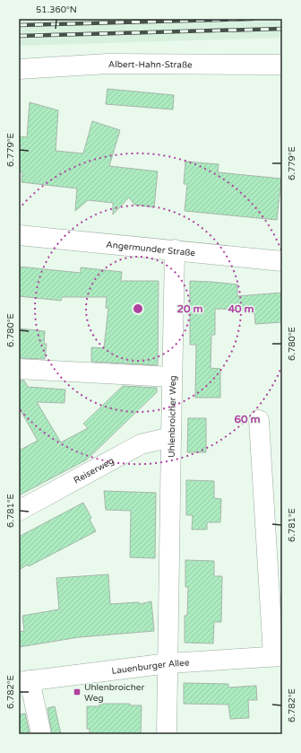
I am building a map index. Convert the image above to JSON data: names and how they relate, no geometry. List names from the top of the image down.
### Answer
{
  "streets": {
    "street": [
      "Albert-Hahn-Straße",
      "Angermunder Straße",
      "Uhlenbroicher Weg",
      "Reiserweg",
      "Lauenburger Allee"
    ]
  },
  "crossings": [
    ["Angermunder Straße", "Uhlenbroicher Weg"],
    ["Uhlenbroicher Weg", "Reiserweg"],
    ["Uhlenbroicher Weg", "Lauenburger Allee"]
  ],
  "places": {
    "transit": ["Uhlenbroicher Weg"]
  },
  "coordinates": [
    "51.360°N",
    "6.779°E",
    "6.780°E",
    "6.781°E",
    "6.782°E"
  ],
  "rings": ["20 m", "40 m", "60 m"]
}
